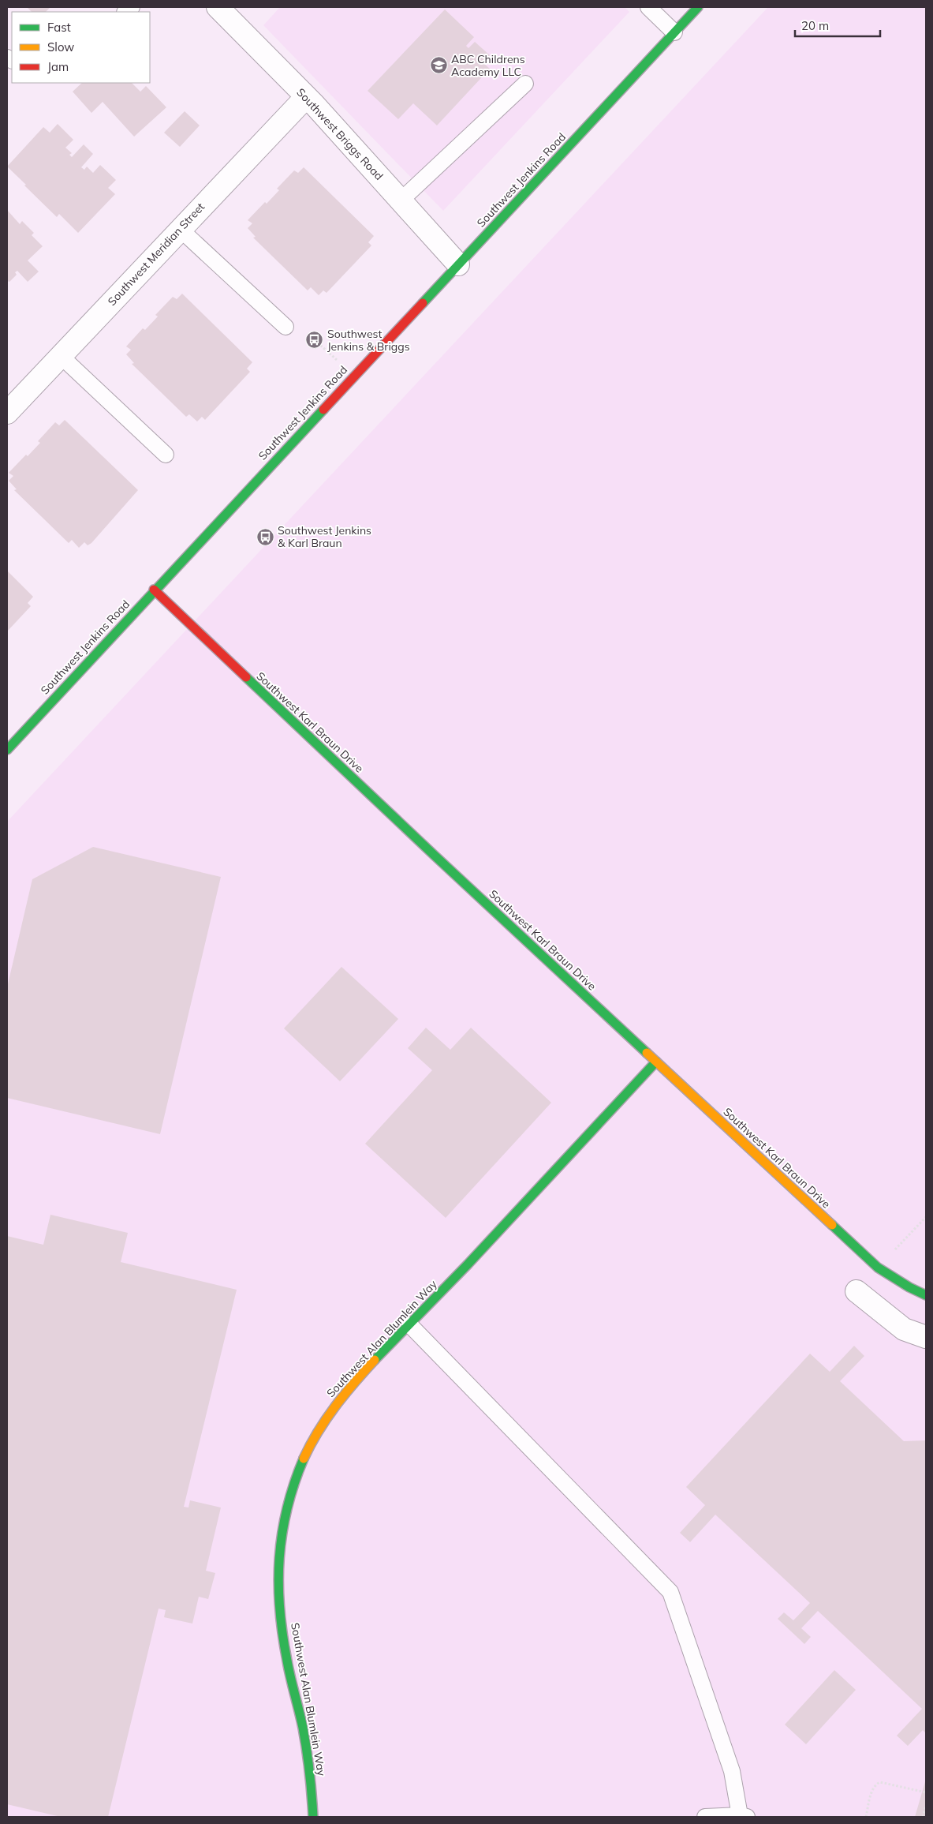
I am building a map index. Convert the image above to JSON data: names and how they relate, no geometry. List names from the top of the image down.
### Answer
{
  "streets": {
    "street": [
      "Southwest Briggs Road",
      "Southwest Jenkins Road",
      "Southwest Meridian Street",
      "Southwest Karl Braun Drive",
      "Southwest Alan Blumlein Way"
    ]
  },
  "crossings": [
    ["Southwest Briggs Road", "Southwest Jenkins Road"],
    ["Southwest Briggs Road", "Southwest Meridian Street"],
    ["Southwest Jenkins Road", "Southwest Karl Braun Drive"],
    ["Southwest Karl Braun Drive", "Southwest Alan Blumlein Way"]
  ],
  "places": {
    "school or university": ["ABC Childrens Academy LLC"],
    "bus stop": ["Southwest Jenkins & Briggs", "Southwest Jenkins & Karl Braun"]
  },
  "legend": ["Fast", "Slow", "Jam"],
  "scale_bar": "20 m"
}
